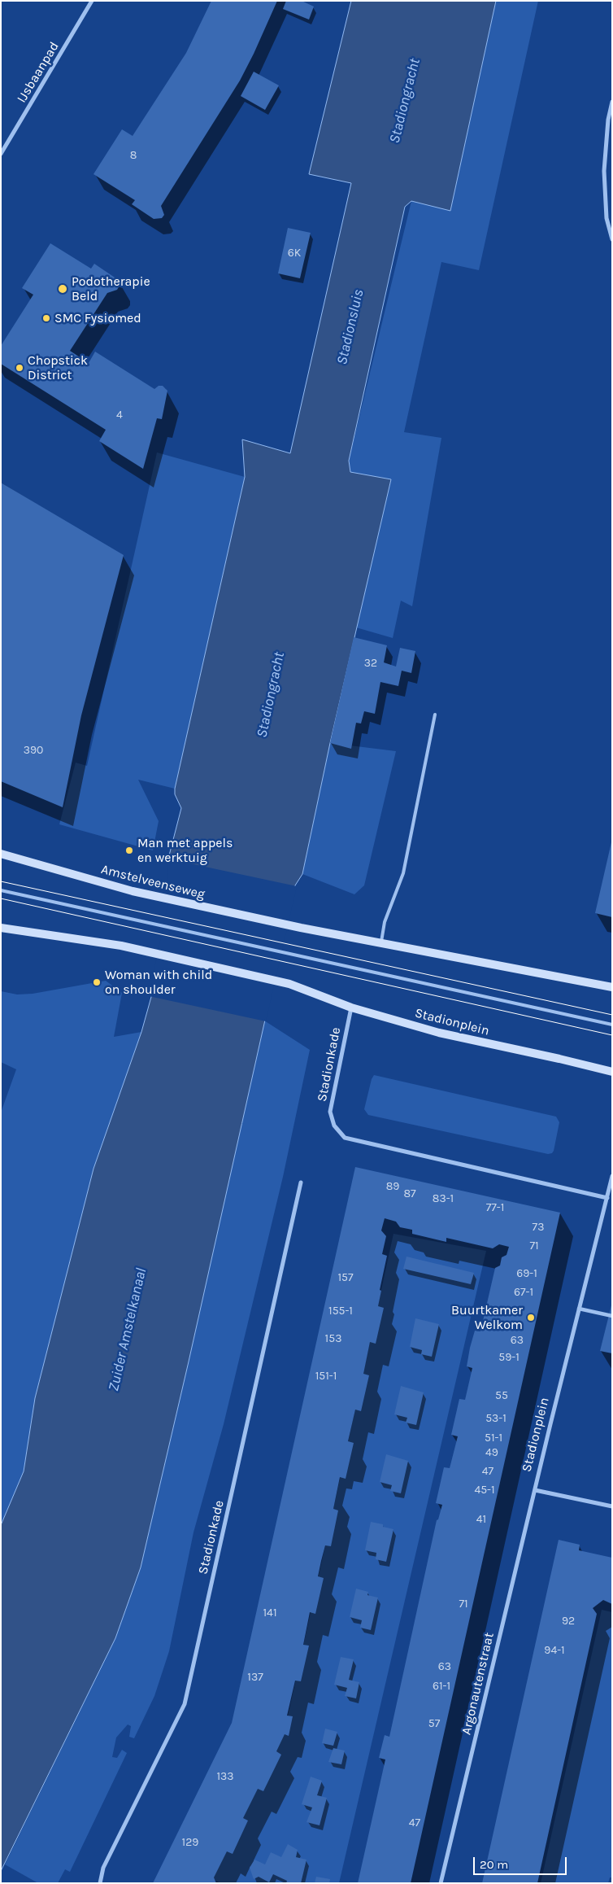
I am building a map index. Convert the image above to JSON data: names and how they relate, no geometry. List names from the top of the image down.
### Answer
{
  "streets": {
    "main road": ["Amstelveenseweg", "Stadionplein"],
    "street": ["IJsbaanpad", "Stadionkade", "Argonautenstraat"]
  },
  "crossings": [
    ["Stadionplein", "Stadionkade"],
    ["Stadionplein", "Argonautenstraat"]
  ],
  "water": ["Stadiongracht", "Stadionsluis", "Zuider Amstelkanaal"],
  "places": [
    "Podotherapie Beld",
    "SMC Fysiomed",
    "Chopstick District",
    "Man met appels en werktuig",
    "Woman with child on shoulder",
    "Buurtkamer Welkom"
  ],
  "house_numbers": [
    "8",
    "6K",
    "4",
    "32",
    "390",
    "89",
    "87",
    "83-1",
    "77-1",
    "73",
    "71",
    "69-1",
    "157",
    "67-1",
    "155-1",
    "153",
    "63",
    "59-1",
    "151-1",
    "55",
    "53-1",
    "51-1",
    "49",
    "47",
    "45-1",
    "41",
    "71",
    "141",
    "92",
    "94-1",
    "63",
    "137",
    "61-1",
    "57",
    "133",
    "47",
    "129"
  ],
  "scale_bar": "20 m"
}
